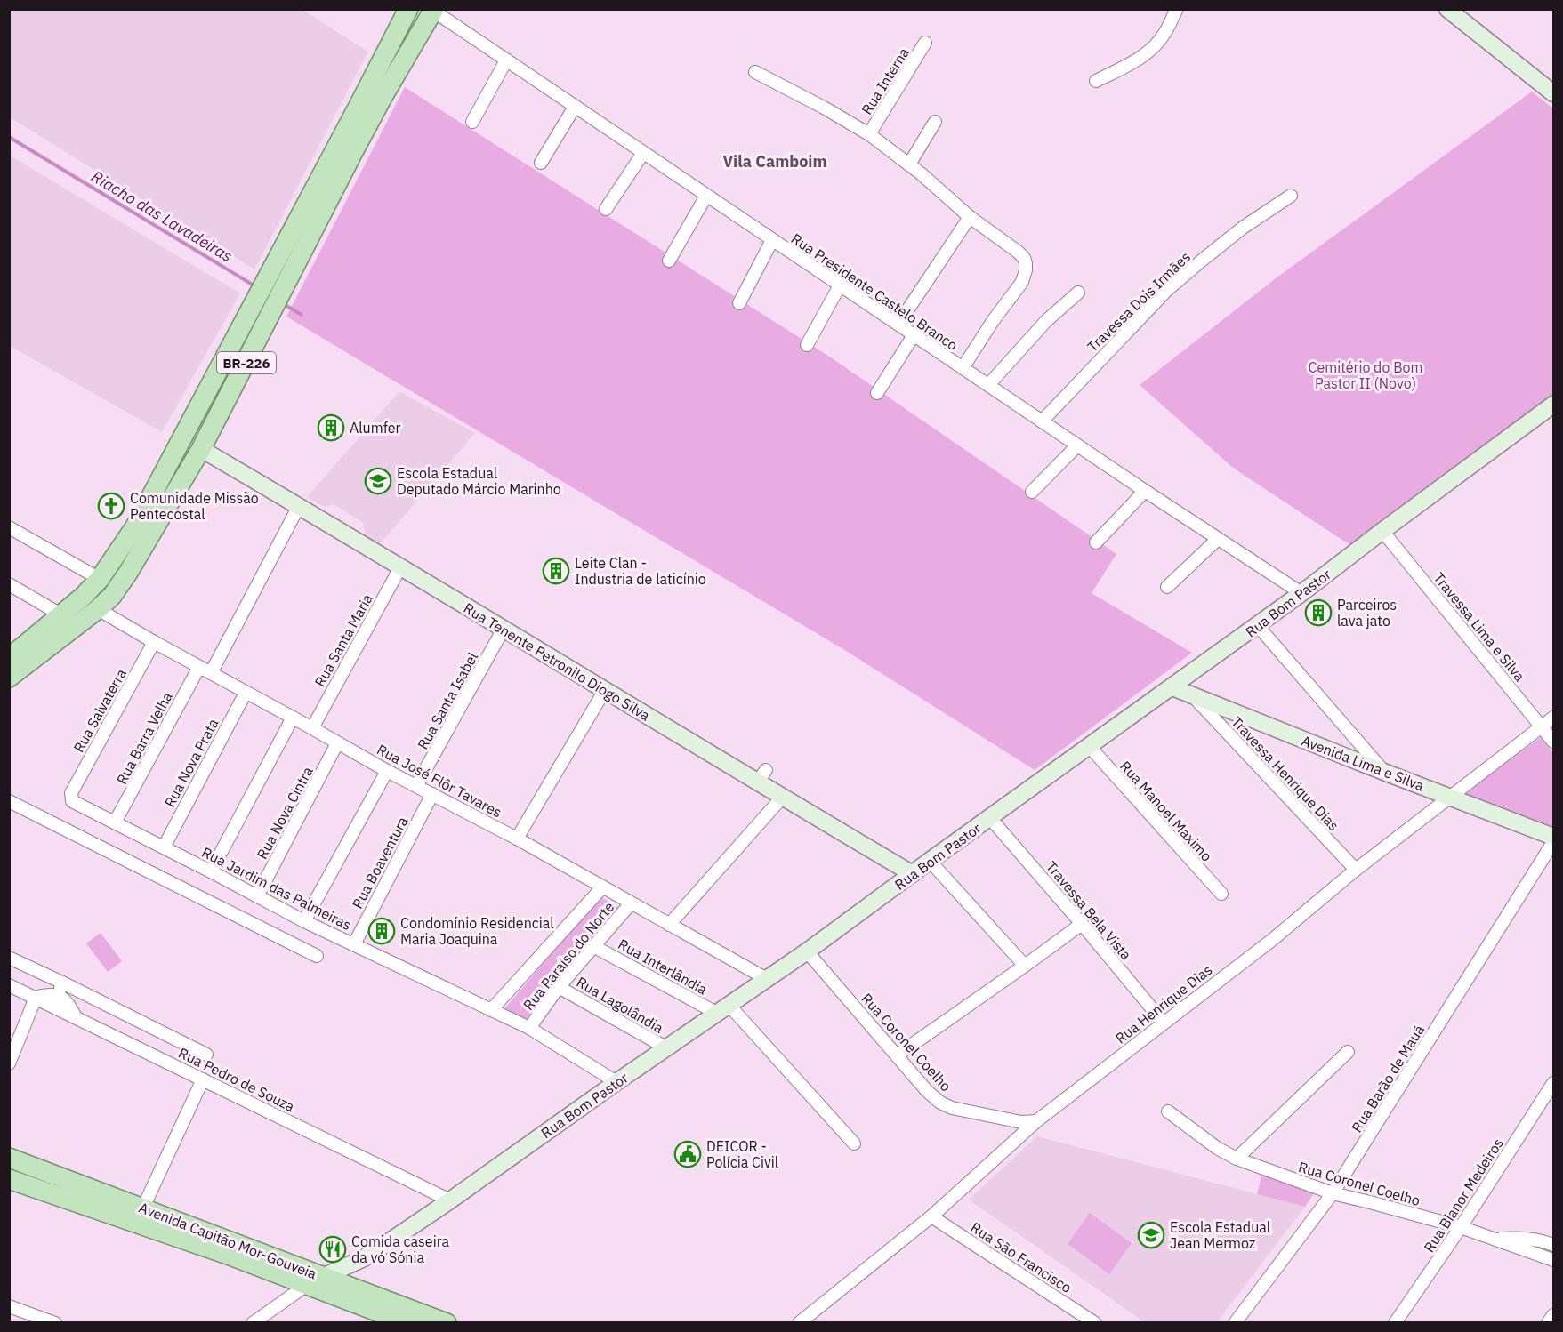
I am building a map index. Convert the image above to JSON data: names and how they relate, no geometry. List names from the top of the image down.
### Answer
{
  "streets": {
    "main road": [
      "BR-226",
      "Rua Bom Pastor",
      "Rua Tenente Petronilo Diogo Silva",
      "Avenida Lima e Silva",
      "Avenida Capitão Mor-Gouveia"
    ],
    "street": [
      "Rua Interna",
      "Rua Presidente Castelo Branco",
      "Travessa Dois Irmães",
      "Travessa Lima e Silva",
      "Rua Santa Maria",
      "Rua Santa Isabel",
      "Rua Salvaterra",
      "Rua Barra Velha",
      "Rua Nova Prata",
      "Travessa Henrique Dias",
      "Rua José Flôr Tavares",
      "Rua Manoel Maximo",
      "Rua Nova Cintra",
      "Rua Boaventura",
      "Rua Jardim das Palmeiras",
      "Travessa Bela Vista",
      "Rua Paraíso do Norte",
      "Rua Interlândia",
      "Rua Henrique Dias",
      "Rua Lagolândia",
      "Rua Coronel Coelho",
      "Rua Barão de Mauá",
      "Rua Pedro de Souza",
      "Rua Bianor Medeiros",
      "Rua São Francisco"
    ]
  },
  "crossings": [
    ["Rua Presidente Castelo Branco", "Travessa Dois Irmães"],
    ["Rua Presidente Castelo Branco", "BR-226"],
    ["Rua Presidente Castelo Branco", "Rua Bom Pastor"],
    ["BR-226", "Rua Tenente Petronilo Diogo Silva"],
    ["BR-226", "Rua José Flôr Tavares"],
    ["Rua Bom Pastor", "Travessa Lima e Silva"],
    ["Rua Bom Pastor", "Rua Tenente Petronilo Diogo Silva"],
    ["Rua Bom Pastor", "Avenida Lima e Silva"],
    ["Rua Bom Pastor", "Rua José Flôr Tavares"],
    ["Rua Bom Pastor", "Rua Manoel Maximo"],
    ["Rua Bom Pastor", "Rua Jardim das Palmeiras"],
    ["Rua Bom Pastor", "Travessa Bela Vista"],
    ["Rua Bom Pastor", "Rua Interlândia"],
    ["Rua Bom Pastor", "Rua Lagolândia"],
    ["Rua Bom Pastor", "Rua Coronel Coelho"],
    ["Rua Bom Pastor", "Rua Pedro de Souza"],
    ["Rua Bom Pastor", "Avenida Capitão Mor-Gouveia"],
    ["Travessa Lima e Silva", "Rua Henrique Dias"],
    ["Rua Santa Maria", "Rua Tenente Petronilo Diogo Silva"],
    ["Rua Santa Maria", "Rua José Flôr Tavares"],
    ["Rua Tenente Petronilo Diogo Silva", "Rua Santa Isabel"],
    ["Rua Santa Isabel", "Rua José Flôr Tavares"],
    ["Rua Salvaterra", "Rua José Flôr Tavares"],
    ["Rua Salvaterra", "Rua Jardim das Palmeiras"],
    ["Rua Barra Velha", "Rua José Flôr Tavares"],
    ["Rua Barra Velha", "Rua Jardim das Palmeiras"],
    ["Rua Nova Prata", "Rua José Flôr Tavares"],
    ["Rua Nova Prata", "Rua Jardim das Palmeiras"],
    ["Avenida Lima e Silva", "Travessa Henrique Dias"],
    ["Avenida Lima e Silva", "Rua Henrique Dias"],
    ["Travessa Henrique Dias", "Rua Henrique Dias"],
    ["Rua José Flôr Tavares", "Rua Nova Cintra"],
    ["Rua José Flôr Tavares", "Rua Boaventura"],
    ["Rua José Flôr Tavares", "Rua Paraíso do Norte"],
    ["Rua Nova Cintra", "Rua Jardim das Palmeiras"],
    ["Rua Boaventura", "Rua Jardim das Palmeiras"],
    ["Rua Jardim das Palmeiras", "Rua Paraíso do Norte"],
    ["Travessa Bela Vista", "Rua Henrique Dias"],
    ["Rua Paraíso do Norte", "Rua Interlândia"],
    ["Rua Paraíso do Norte", "Rua Lagolândia"],
    ["Rua Henrique Dias", "Rua Coronel Coelho"],
    ["Rua Henrique Dias", "Rua São Francisco"],
    ["Rua Coronel Coelho", "Rua Barão de Mauá"],
    ["Rua Coronel Coelho", "Rua Bianor Medeiros"]
  ],
  "districts": ["Vila Camboim"],
  "water": ["Riacho das Lavadeiras"],
  "parks": ["Cemitério do Bom Pastor II (Novo)"],
  "places": {
    "building": [
      "Alumfer",
      "Leite Clan - Industria de laticínio",
      "Parceiros lava jato",
      "Condomínio Residencial Maria Joaquina"
    ],
    "school or university": ["Escola Estadual Deputado Márcio Marinho", "Escola Estadual Jean Mermoz"],
    "church": ["Comunidade Missão Pentecostal"],
    "public building": ["DEICOR - Polícia Civil"],
    "restaurant": ["Comida caseira da vó Sónia"]
  }
}
